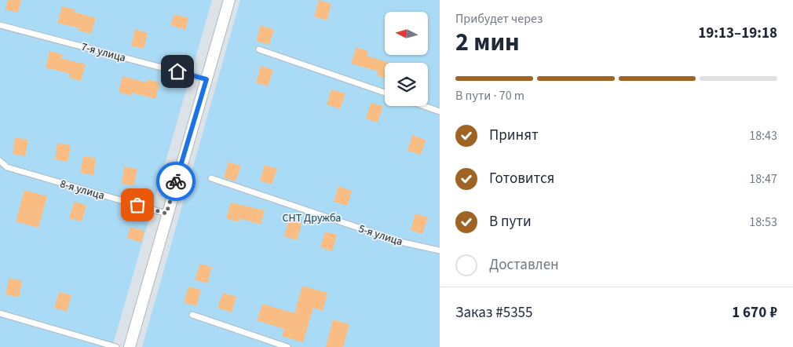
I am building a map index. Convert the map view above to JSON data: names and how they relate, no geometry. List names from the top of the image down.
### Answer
{
  "streets": {
    "lane": ["7-я улица", "8-я улица", "5-я улица"]
  },
  "parks": ["СНТ Дружба"],
  "north": "left",
  "page": {
    "heading": ["2 мин", "Прибудет через", "19:13–19:18"],
    "panel": ["Заказ #5355", "1 670 ₽"],
    "bar": "В пути · 70 m",
    "list": [
      ["Принят", "18:43"],
      ["Готовится", "18:47"],
      ["В пути", "18:53"],
      "Доставлен"
    ]
  }
}
